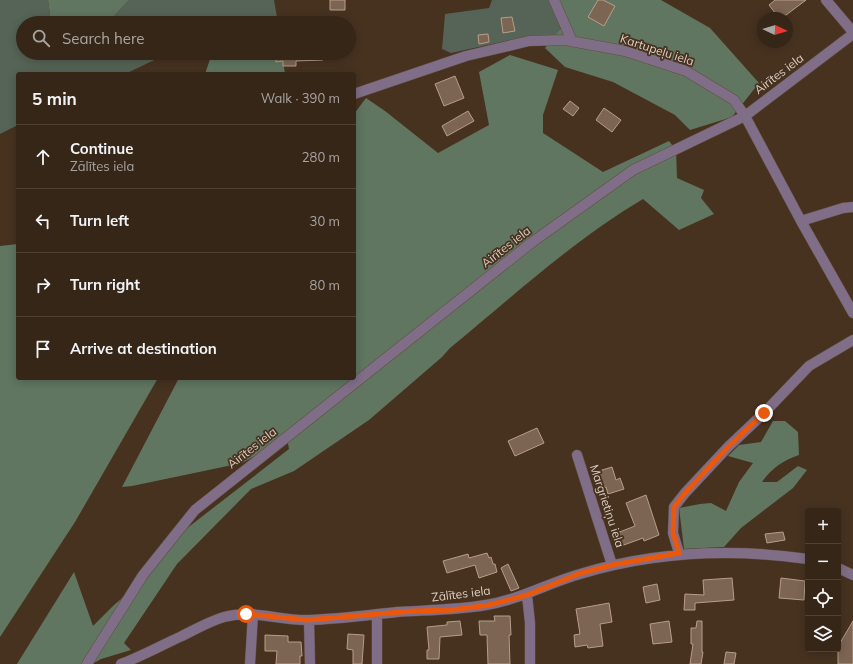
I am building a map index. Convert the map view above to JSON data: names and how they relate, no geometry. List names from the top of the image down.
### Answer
{
  "streets": {
    "street": [
      "Kartupeļu iela",
      "Airītes iela",
      "Margrietiņu iela",
      "Zālītes iela"
    ]
  },
  "crossings": [
    ["Kartupeļu iela", "Airītes iela"],
    ["Margrietiņu iela", "Zālītes iela"]
  ],
  "north": "right",
  "page": {
    "search": "Search here",
    "heading": ["5 min", "Walk · 390 m"],
    "list": [
      ["Continue", "Zālītes iela", "280 m"],
      ["Turn left", "30 m"],
      ["Turn right", "80 m"],
      "Arrive at destination"
    ],
    "map_buttons": ["+", "−"]
  }
}
